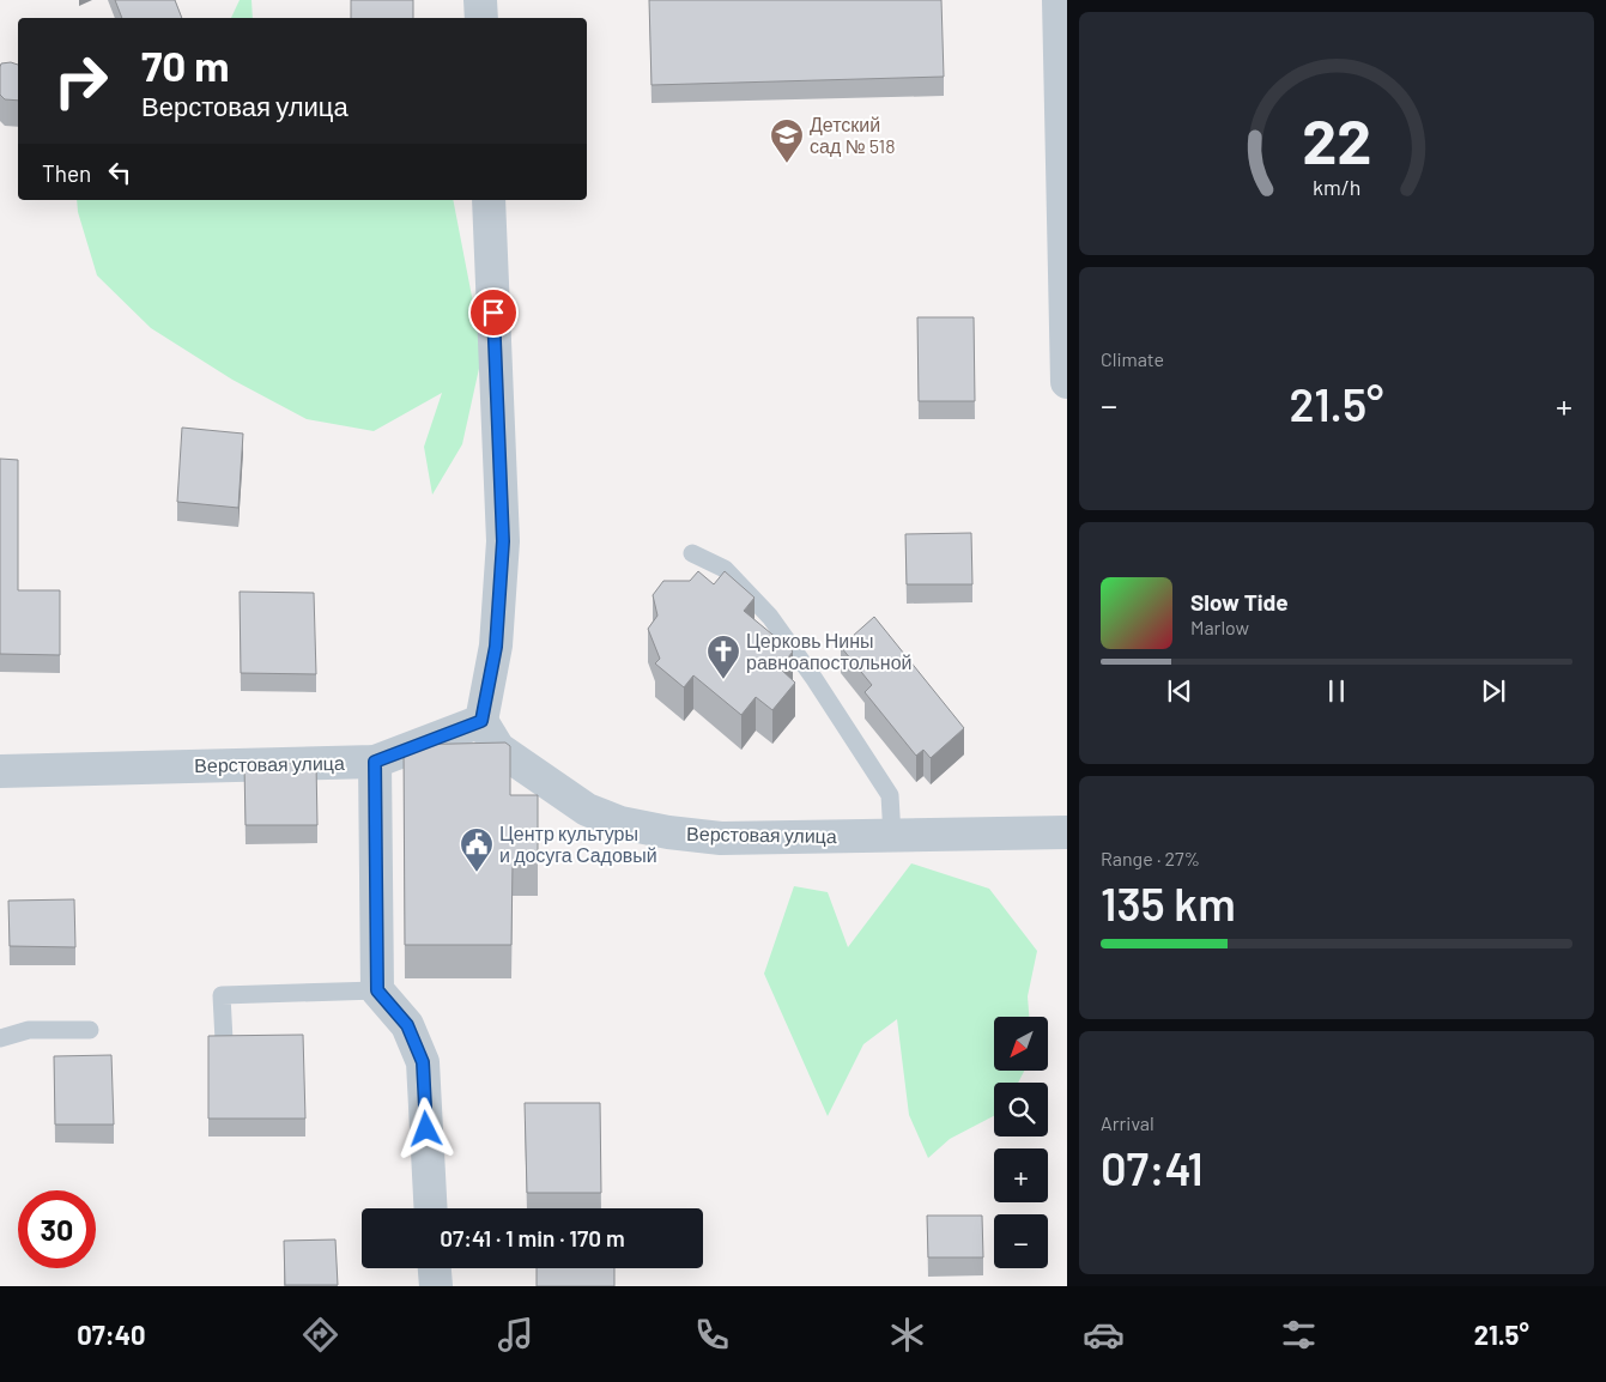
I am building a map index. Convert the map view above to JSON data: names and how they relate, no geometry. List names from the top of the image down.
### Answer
{
  "streets": {
    "street": ["Верстовая улица"]
  },
  "places": {
    "school or university": ["Детский сад № 518"],
    "church": ["Церковь Нины равноапостольной"],
    "public building": ["Центр культуры и досуга Садовый"]
  },
  "north": "bottom left",
  "page": {
    "turn": ["70 m", "Верстовая улица"],
    "then": "Then",
    "tile": [
      "Climate",
      ["Range · 27%", "135 km"],
      ["Arrival", "07:41"]
    ],
    "heat": ["−", "21.5°", "+"],
    "song": ["Slow Tide", "Marlow"],
    "map_buttons": ["+", "−"],
    "limit": "30",
    "trip": "07:41 · 1 min · 170 m",
    "tabs": ["07:40", "21.5°"],
    "gauge": ["22", "km/h"]
  }
}
